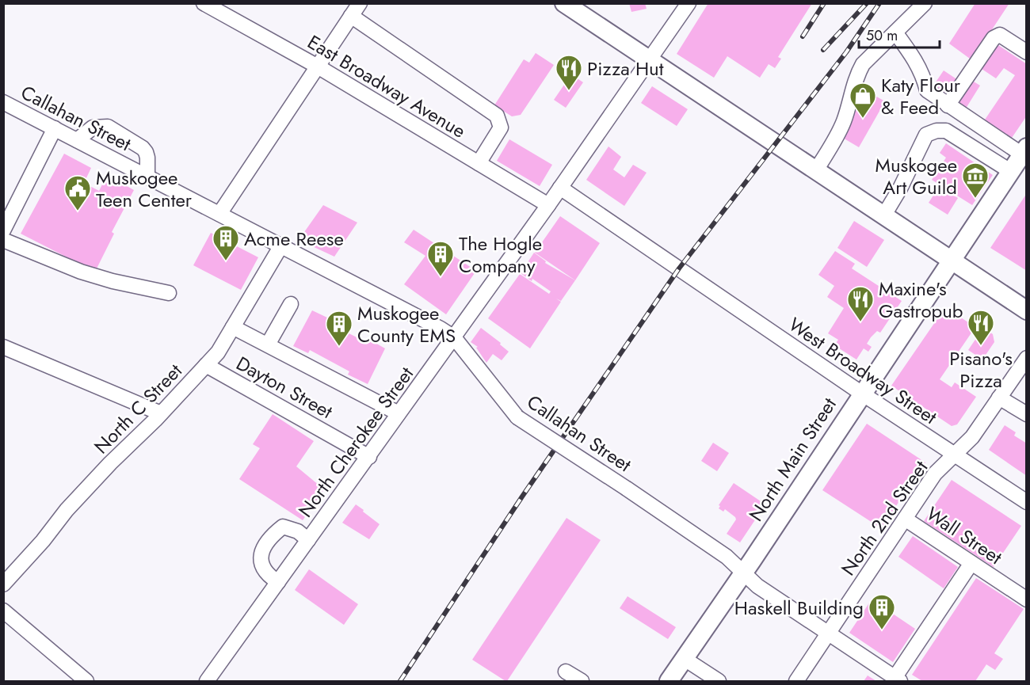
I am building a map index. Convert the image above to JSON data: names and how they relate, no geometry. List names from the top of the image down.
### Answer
{
  "streets": {
    "main road": ["North Main Street"],
    "street": [
      "East Broadway Avenue",
      "Callahan Street",
      "West Broadway Street",
      "Dayton Street",
      "North C Street",
      "North Cherokee Street",
      "North 2nd Street",
      "Wall Street"
    ]
  },
  "crossings": [
    ["East Broadway Avenue", "North Cherokee Street"],
    ["Callahan Street", "North C Street"],
    ["Callahan Street", "North Cherokee Street"],
    ["Callahan Street", "North Main Street"],
    ["Callahan Street", "North 2nd Street"],
    ["West Broadway Street", "North Cherokee Street"],
    ["West Broadway Street", "North Main Street"],
    ["West Broadway Street", "North 2nd Street"],
    ["Dayton Street", "North C Street"],
    ["Dayton Street", "North Cherokee Street"],
    ["North 2nd Street", "Wall Street"]
  ],
  "places": {
    "restaurant": ["Pizza Hut", "Maxine's Gastropub", "Pisano's Pizza"],
    "shop": ["Katy Flour & Feed"],
    "museum": ["Muskogee Art Guild"],
    "public building": ["Muskogee Teen Center"],
    "building": [
      "Acme Reese",
      "The Hogle Company",
      "Muskogee County EMS",
      "Haskell Building"
    ]
  },
  "scale_bar": "50 m"
}
